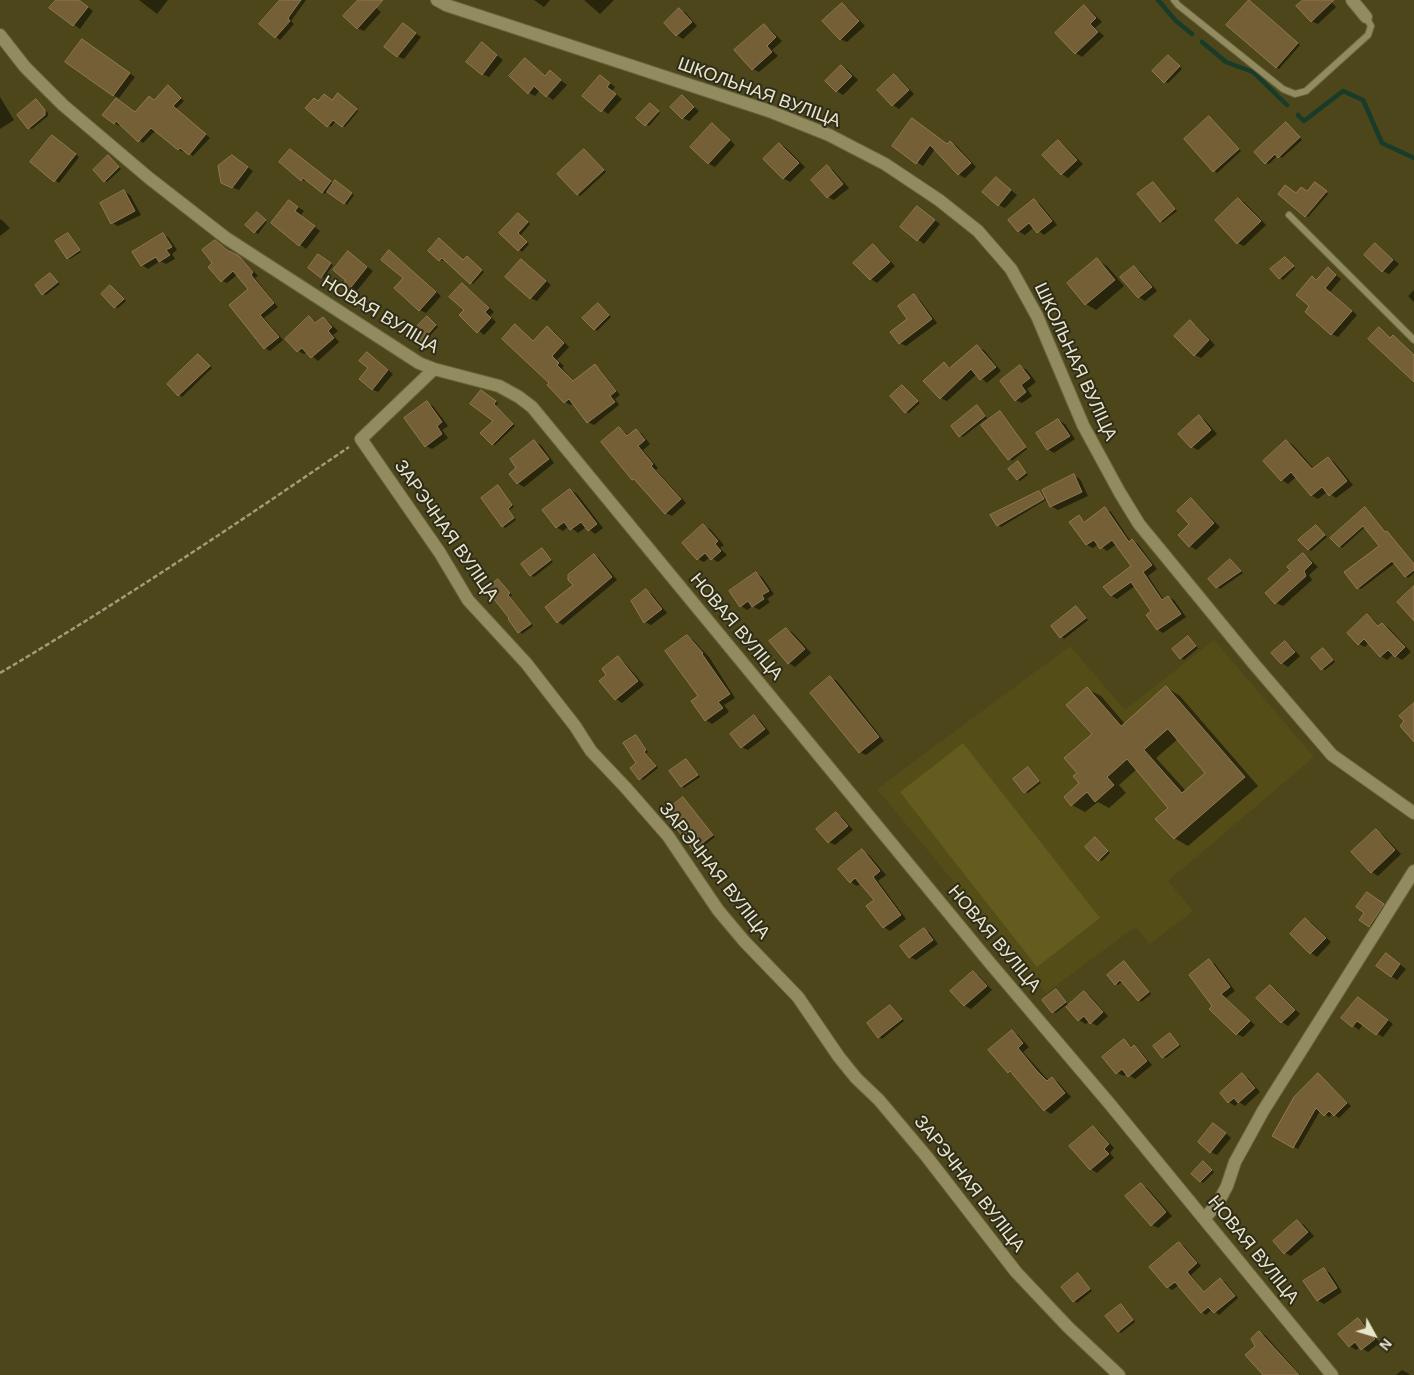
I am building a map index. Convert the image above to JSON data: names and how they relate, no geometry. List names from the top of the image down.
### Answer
{
  "streets": {
    "street": ["ШКОЛЬНАЯ ВУЛІЦА", "НОВАЯ ВУЛІЦА", "ЗАРЭЧНАЯ ВУЛІЦА"]
  },
  "north": "bottom right"
}
